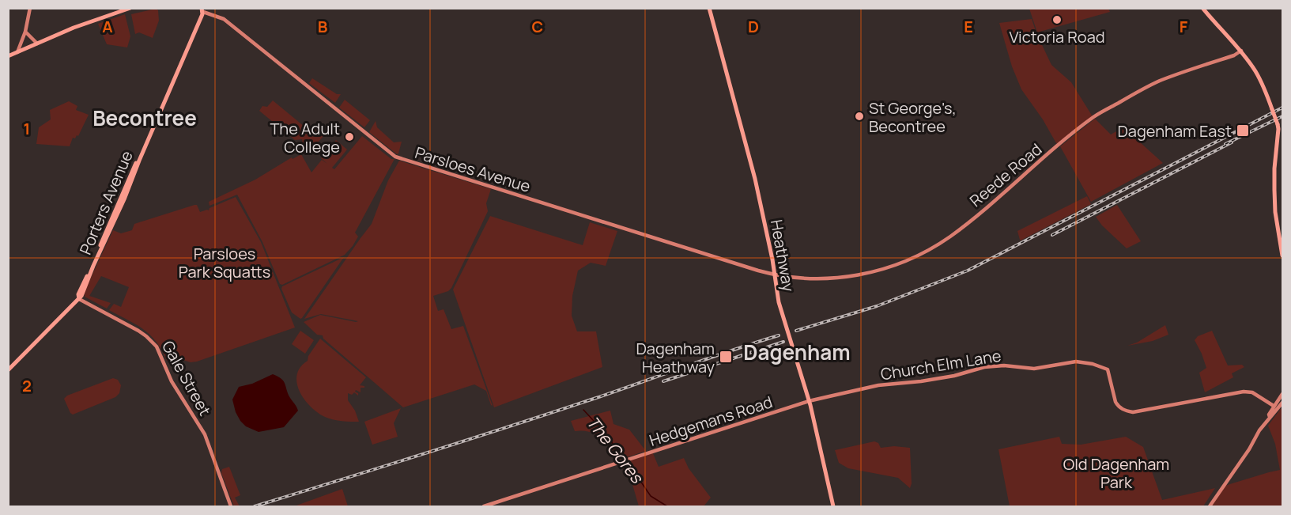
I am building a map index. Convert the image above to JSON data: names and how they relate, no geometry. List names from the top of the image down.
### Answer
{
  "streets": {
    "main road": ["Porters Avenue", "Heathway"],
    "street": [
      "Parsloes Avenue",
      "Reede Road",
      "Church Elm Lane",
      "Gale Street",
      "Hedgemans Road"
    ]
  },
  "crossings": [
    ["Parsloes Avenue", "Reede Road"],
    ["Parsloes Avenue", "Porters Avenue"],
    ["Parsloes Avenue", "Heathway"],
    ["Reede Road", "Heathway"],
    ["Porters Avenue", "Gale Street"],
    ["Heathway", "Church Elm Lane"],
    ["Heathway", "Hedgemans Road"],
    ["Church Elm Lane", "Hedgemans Road"]
  ],
  "districts": ["Becontree", "Dagenham"],
  "water": ["The Gores"],
  "parks": ["Parsloes Park Squatts", "Old Dagenham Park"],
  "places": {
    "other": ["Victoria Road", "St George's, Becontree", "The Adult College"],
    "transit": ["Dagenham East", "Dagenham Heathway"]
  },
  "grid": {
    "columns": [
      "A",
      "B",
      "C",
      "D",
      "E",
      "F"
    ],
    "rows": ["1", "2"]
  }
}
